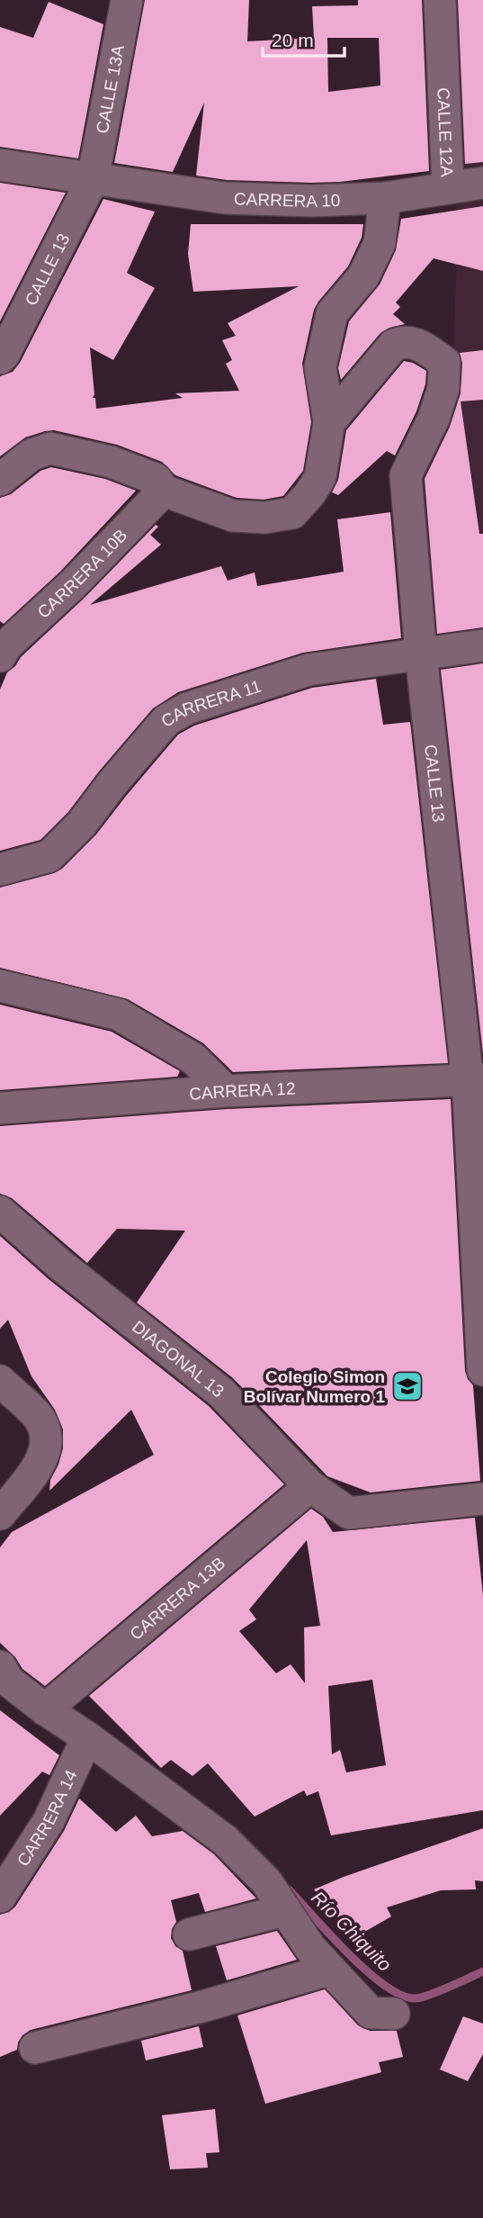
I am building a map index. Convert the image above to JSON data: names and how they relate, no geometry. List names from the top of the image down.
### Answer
{
  "streets": {
    "street": [
      "CALLE 13A",
      "CALLE 12A",
      "CARRERA 10",
      "CALLE 13",
      "CARRERA 10B",
      "CARRERA 11",
      "CARRERA 12",
      "DIAGONAL 13",
      "CARRERA 13B",
      "CARRERA 14"
    ]
  },
  "crossings": [
    ["CALLE 13A", "CARRERA 10"],
    ["CALLE 13A", "CALLE 13"],
    ["CALLE 12A", "CARRERA 10"],
    ["CARRERA 10", "CALLE 13"],
    ["CALLE 13", "CARRERA 11"],
    ["CALLE 13", "CARRERA 12"],
    ["DIAGONAL 13", "CARRERA 13B"]
  ],
  "water": ["Río Chiquito"],
  "places": {
    "school or university": ["Colegio Simon Bolívar Numero 1"]
  },
  "scale_bar": "20 m"
}
